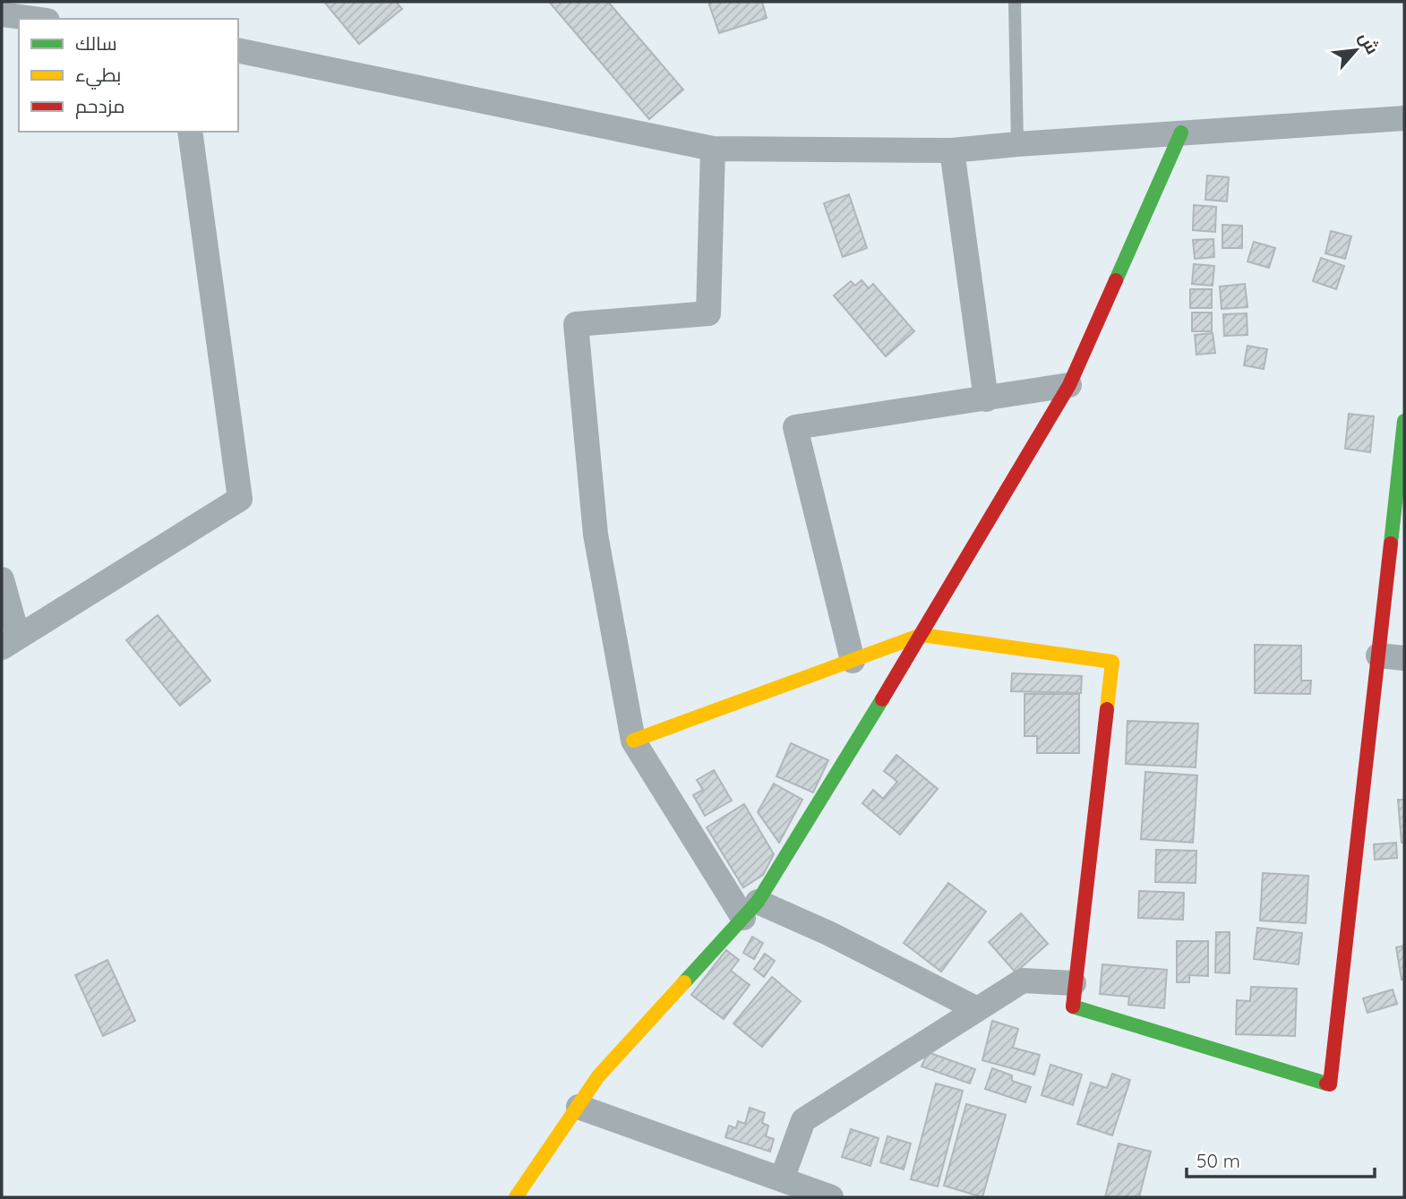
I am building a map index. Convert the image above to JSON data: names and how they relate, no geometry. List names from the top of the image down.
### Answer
{
  "legend": ["سالك", "بطيء", "مزدحم"],
  "scale_bar": "50 m",
  "north": "top right"
}
